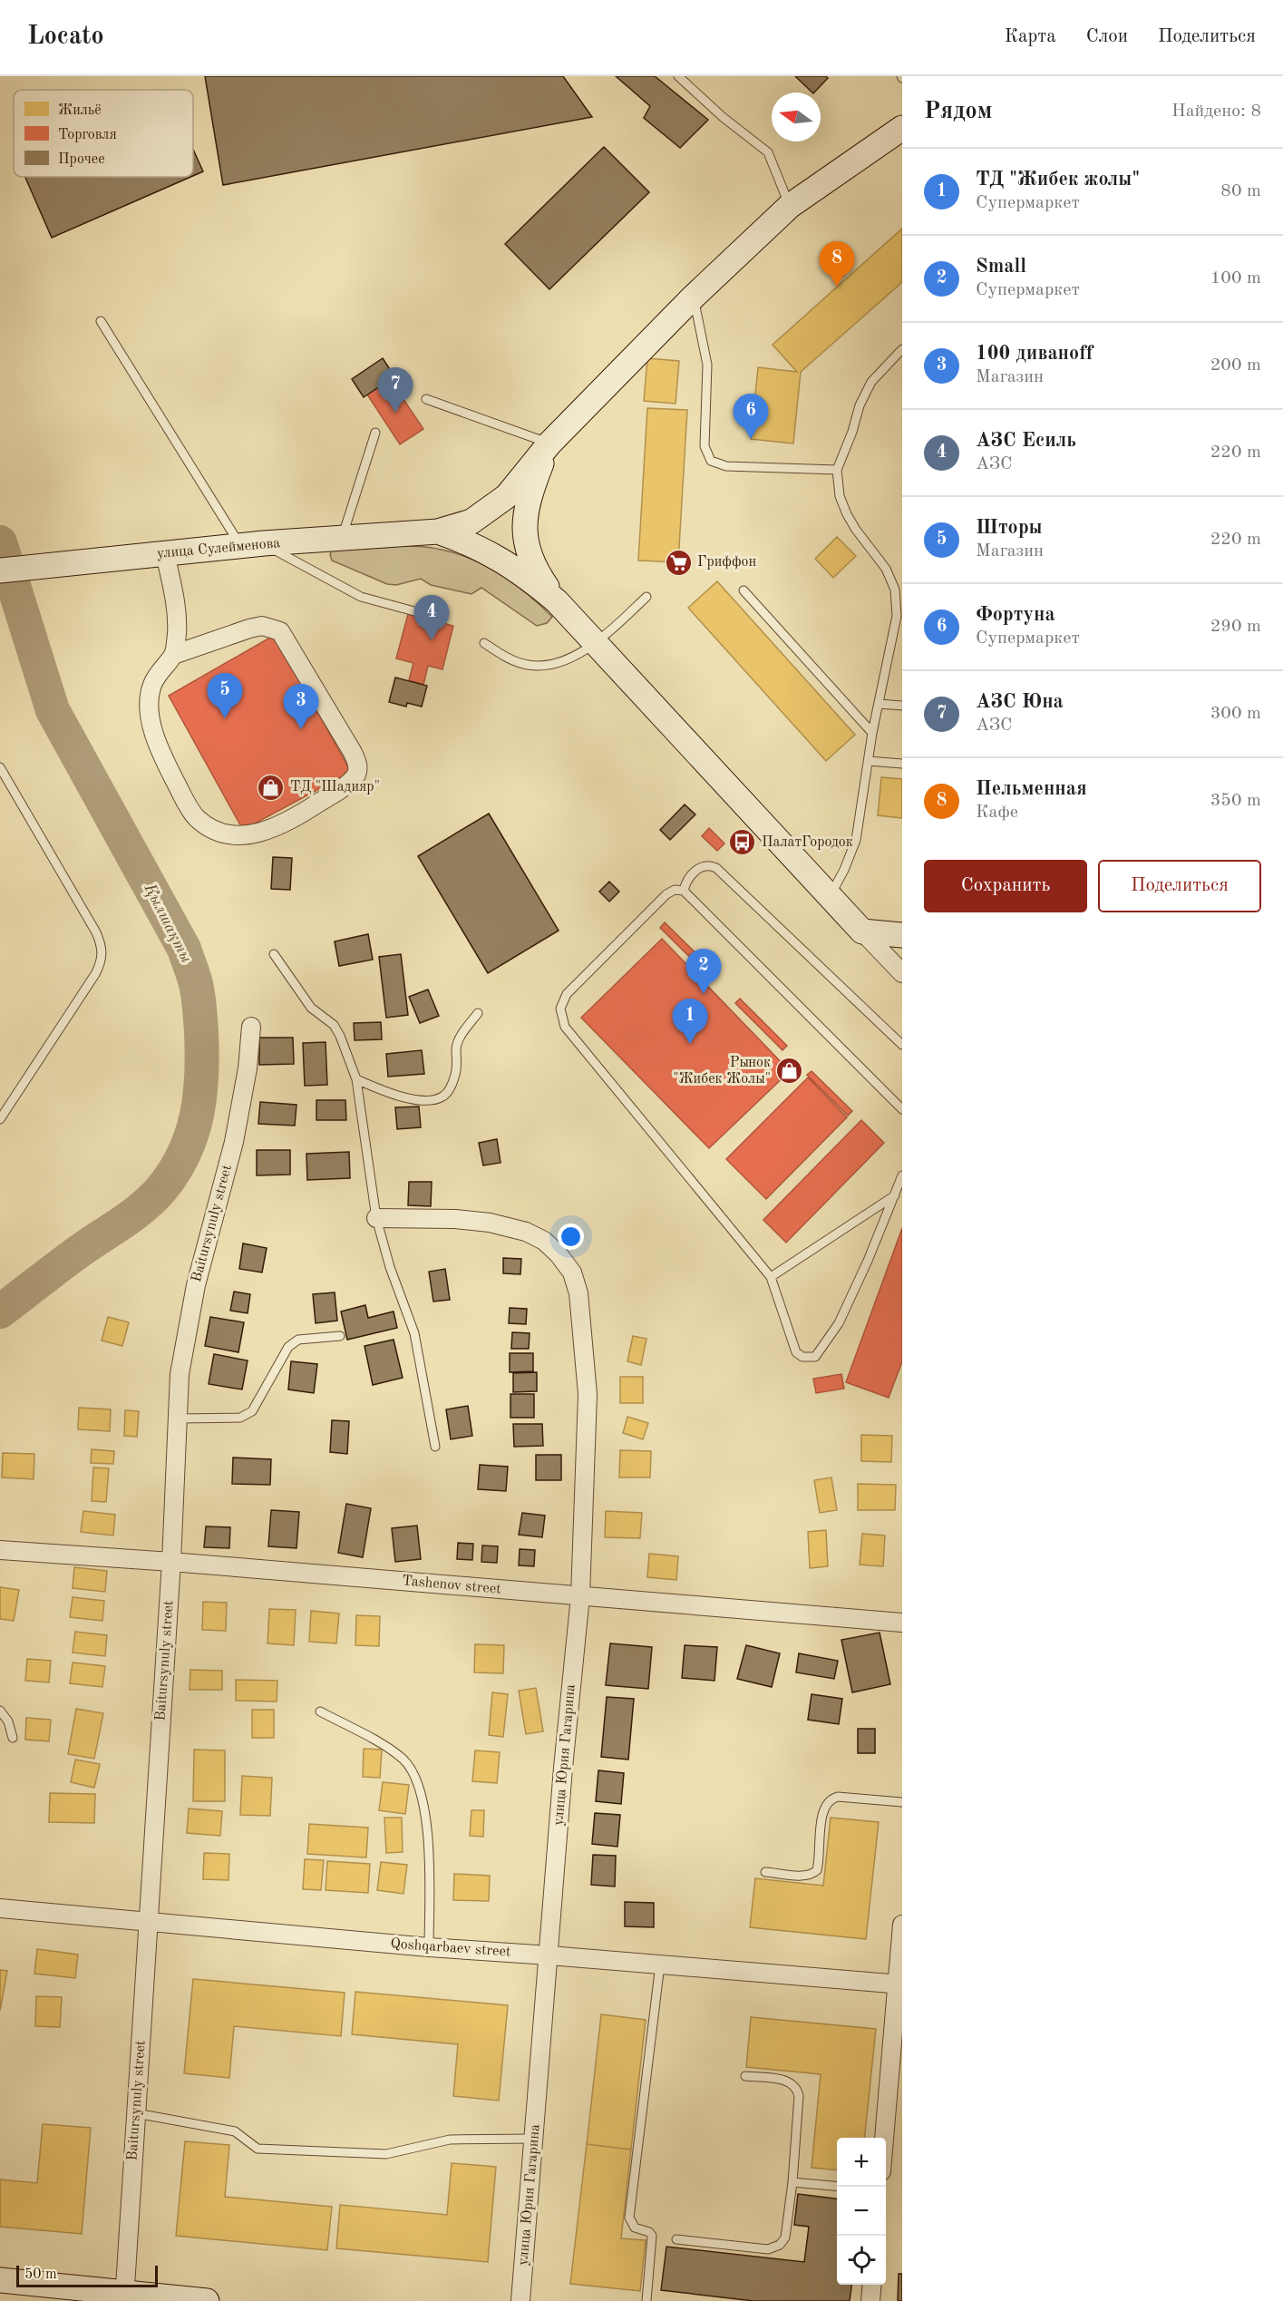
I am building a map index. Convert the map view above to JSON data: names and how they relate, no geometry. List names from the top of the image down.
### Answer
{
  "streets": {
    "street": [
      "улица Сулейменова",
      "Baitursynuly street",
      "Tashenov street",
      "улица Юрия Гагарина",
      "Qoshqarbaev street"
    ]
  },
  "crossings": [
    ["Baitursynuly street", "Tashenov street"],
    ["Baitursynuly street", "Qoshqarbaev street"],
    ["Tashenov street", "улица Юрия Гагарина"],
    ["улица Юрия Гагарина", "Qoshqarbaev street"]
  ],
  "water": ["Қылшақты"],
  "places": {
    "supermarket": ["Гриффон"],
    "shop": ["ТД \"Шадияр\"", "Рынок \"Жибек Жолы\""],
    "bus stop": ["ПалатГородок"]
  },
  "legend": ["Жильё", "Торговля", "Прочее"],
  "scale_bar": "50 m",
  "north": "left",
  "page": {
    "header": "Locato",
    "nav": ["Карта", "Слои", "Поделиться"],
    "heading": ["Рядом", "Найдено: 8"],
    "list": [
      {
        "mark": "1",
        "name": "ТД \"Жибек жолы\"",
        "note": "Супермаркет",
        "value": "80 m"
      },
      {
        "mark": "2",
        "name": "Small",
        "note": "Супермаркет",
        "value": "100 m"
      },
      {
        "mark": "3",
        "name": "100 диваноff",
        "note": "Магазин",
        "value": "200 m"
      },
      {
        "mark": "4",
        "name": "АЗС Есиль",
        "note": "АЗС",
        "value": "220 m"
      },
      {
        "mark": "5",
        "name": "Шторы",
        "note": "Магазин",
        "value": "220 m"
      },
      {
        "mark": "6",
        "name": "Фортуна",
        "note": "Супермаркет",
        "value": "290 m"
      },
      {
        "mark": "7",
        "name": "АЗС Юна",
        "note": "АЗС",
        "value": "300 m"
      },
      {
        "mark": "8",
        "name": "Пельменная",
        "note": "Кафе",
        "value": "350 m"
      }
    ],
    "pins": [
      "8",
      "7",
      "6",
      "4",
      "5",
      "3",
      "2",
      "1"
    ],
    "buttons": ["Сохранить", "Поделиться"],
    "map_buttons": ["+", "−"],
    "scale": "50 m"
  }
}
